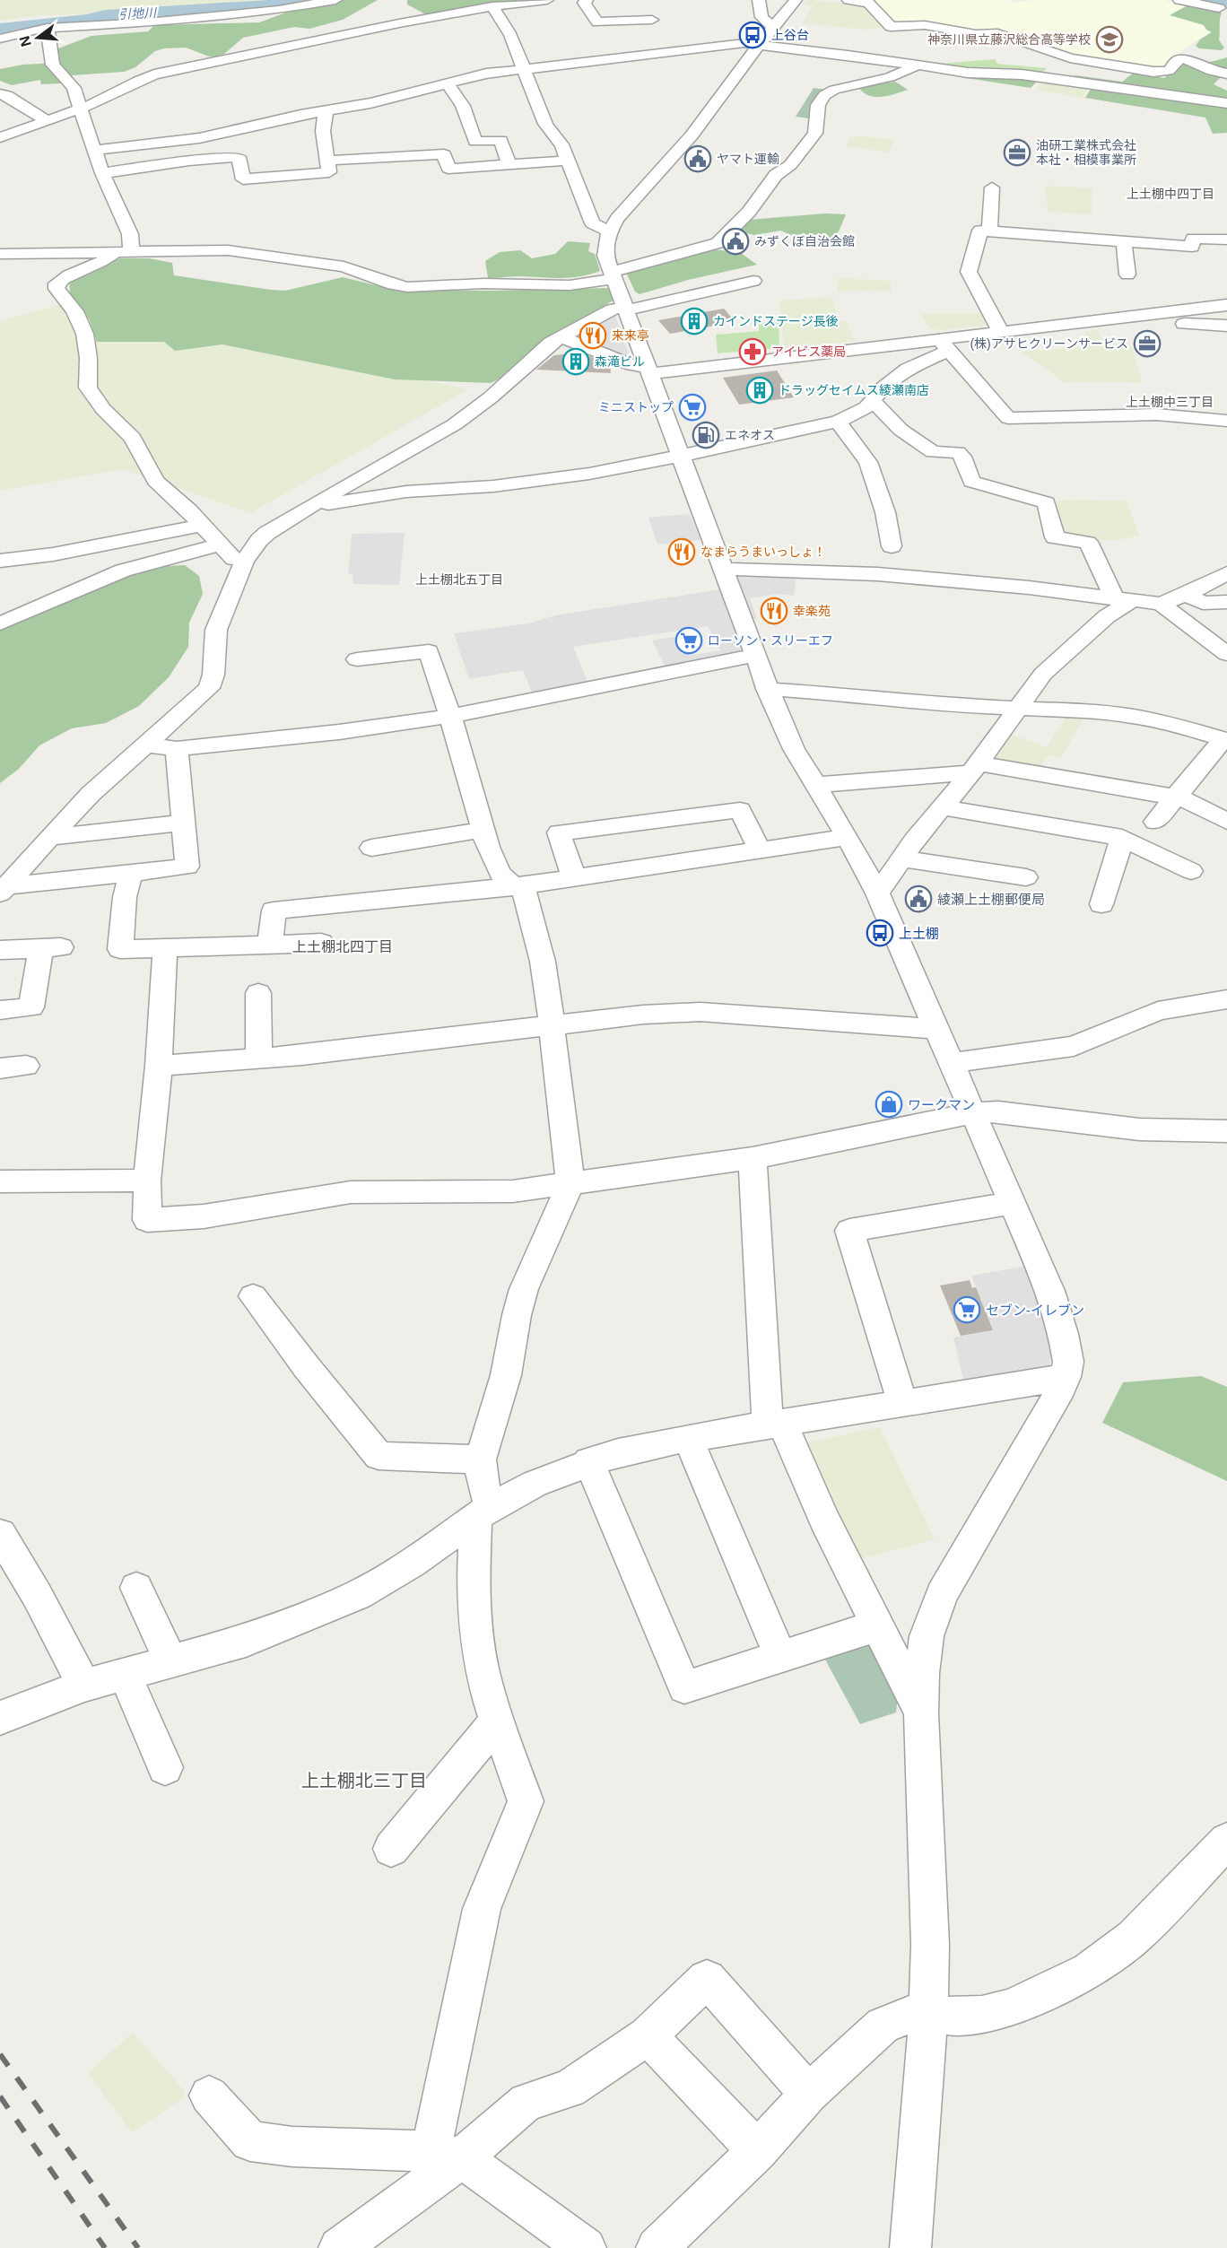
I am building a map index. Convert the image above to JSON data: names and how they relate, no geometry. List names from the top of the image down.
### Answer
{
  "districts": [
    "上土棚中四丁目",
    "上土棚中三丁目",
    "上土棚北五丁目",
    "上土棚北四丁目",
    "上土棚北三丁目"
  ],
  "water": ["引地川"],
  "places": {
    "bus stop": ["上谷台", "上土棚"],
    "school or university": ["神奈川県立藤沢総合高等学校"],
    "office": ["油研工業株式会社 本社・相模事業所", "(株)アサヒクリーンサービス"],
    "public building": ["ヤマト運輸", "みずくぼ自治会館", "綾瀬上土棚郵便局"],
    "building": ["カインドステージ長後", "森滝ビル", "ドラッグセイムス綾瀬南店"],
    "restaurant": ["来来亭", "なまらうまいっしょ！", "幸楽苑"],
    "pharmacy": ["アイビス薬局"],
    "supermarket": ["ミニストップ", "ローソン・スリーエフ", "セブン-イレブン"],
    "fuel station": ["エネオス"],
    "shop": ["ワークマン"]
  },
  "north": "left"
}
